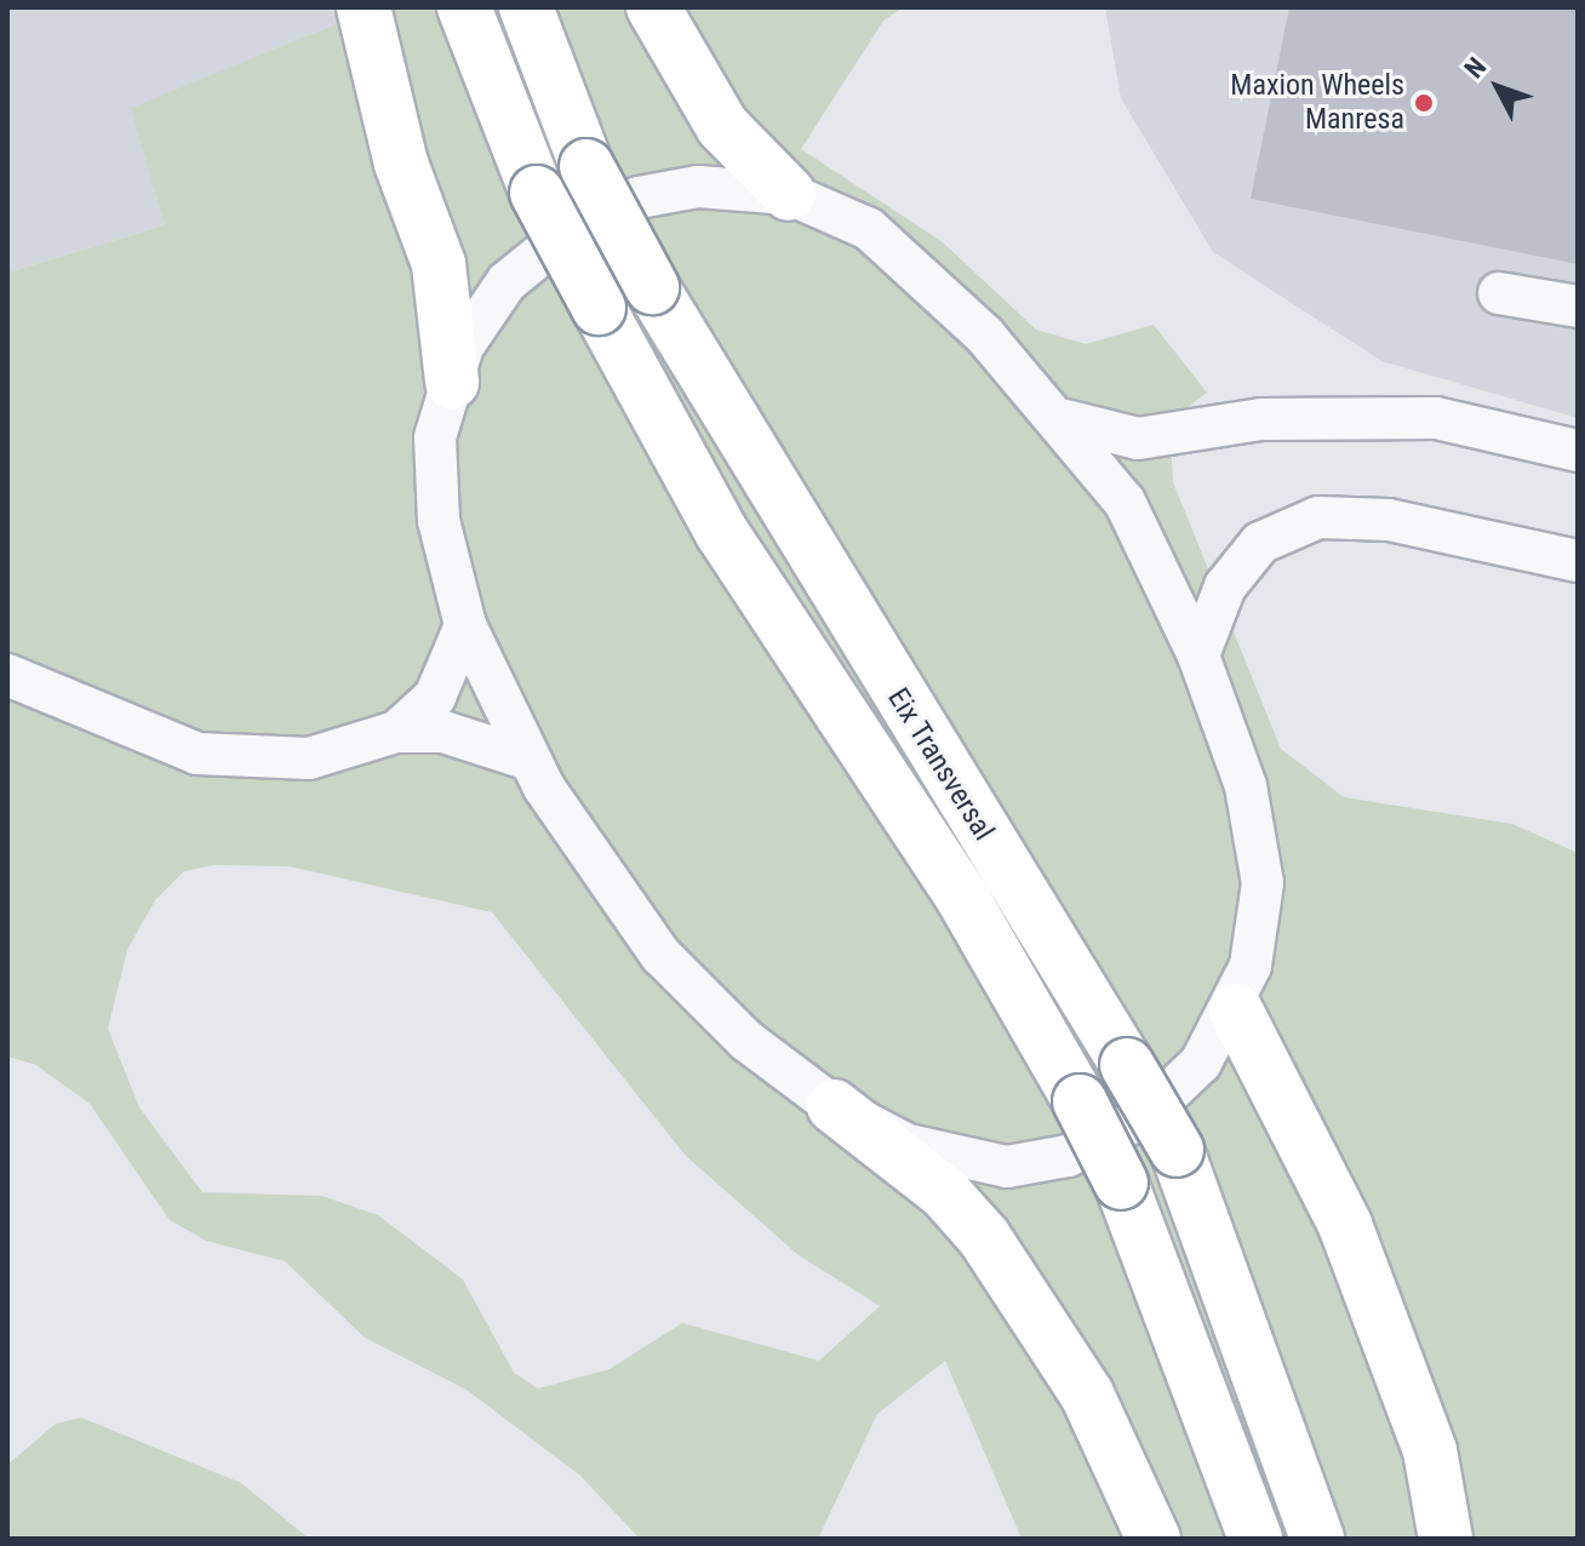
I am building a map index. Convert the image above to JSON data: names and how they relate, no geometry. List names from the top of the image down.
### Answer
{
  "streets": {
    "highway": ["Eix Transversal"]
  },
  "places": ["Maxion Wheels Manresa"],
  "north": "top left"
}
